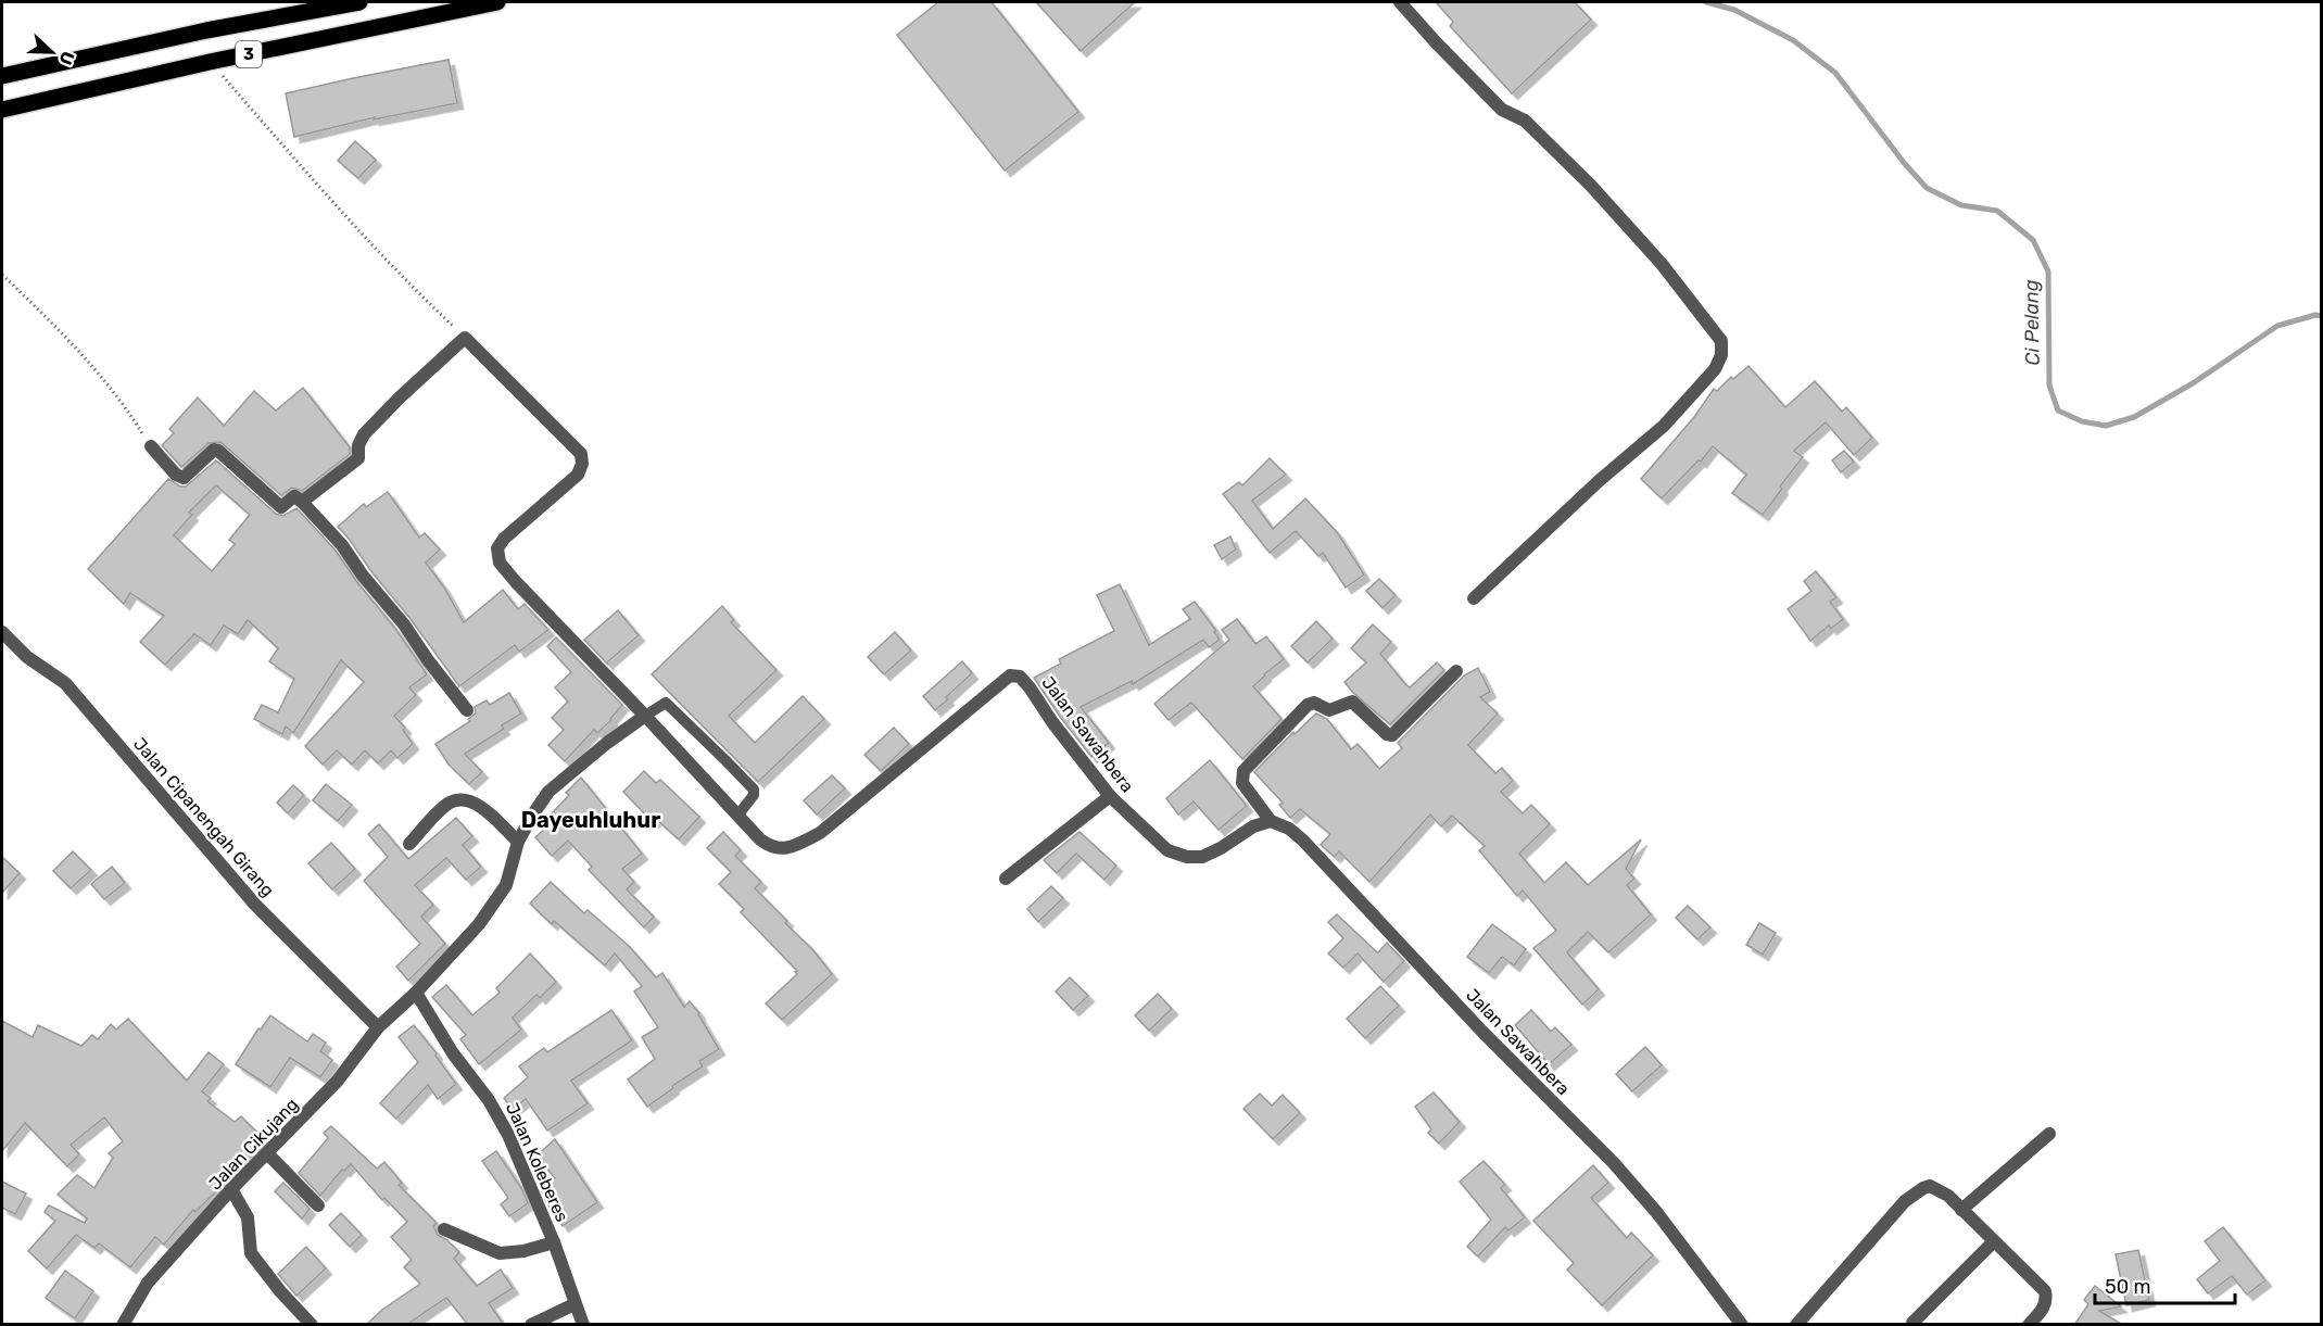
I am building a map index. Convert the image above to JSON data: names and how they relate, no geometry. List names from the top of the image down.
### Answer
{
  "streets": {
    "main road": ["3"],
    "street": [
      "Jalan Sawahbera",
      "Jalan Cipanengah Girang",
      "Jalan Cikujang",
      "Jalan Koleberes"
    ]
  },
  "crossings": [
    ["Jalan Cipanengah Girang", "Jalan Cikujang"],
    ["Jalan Cikujang", "Jalan Koleberes"]
  ],
  "districts": ["Dayeuhluhur"],
  "water": ["Ci Pelang"],
  "scale_bar": "50 m",
  "north": "right"
}
